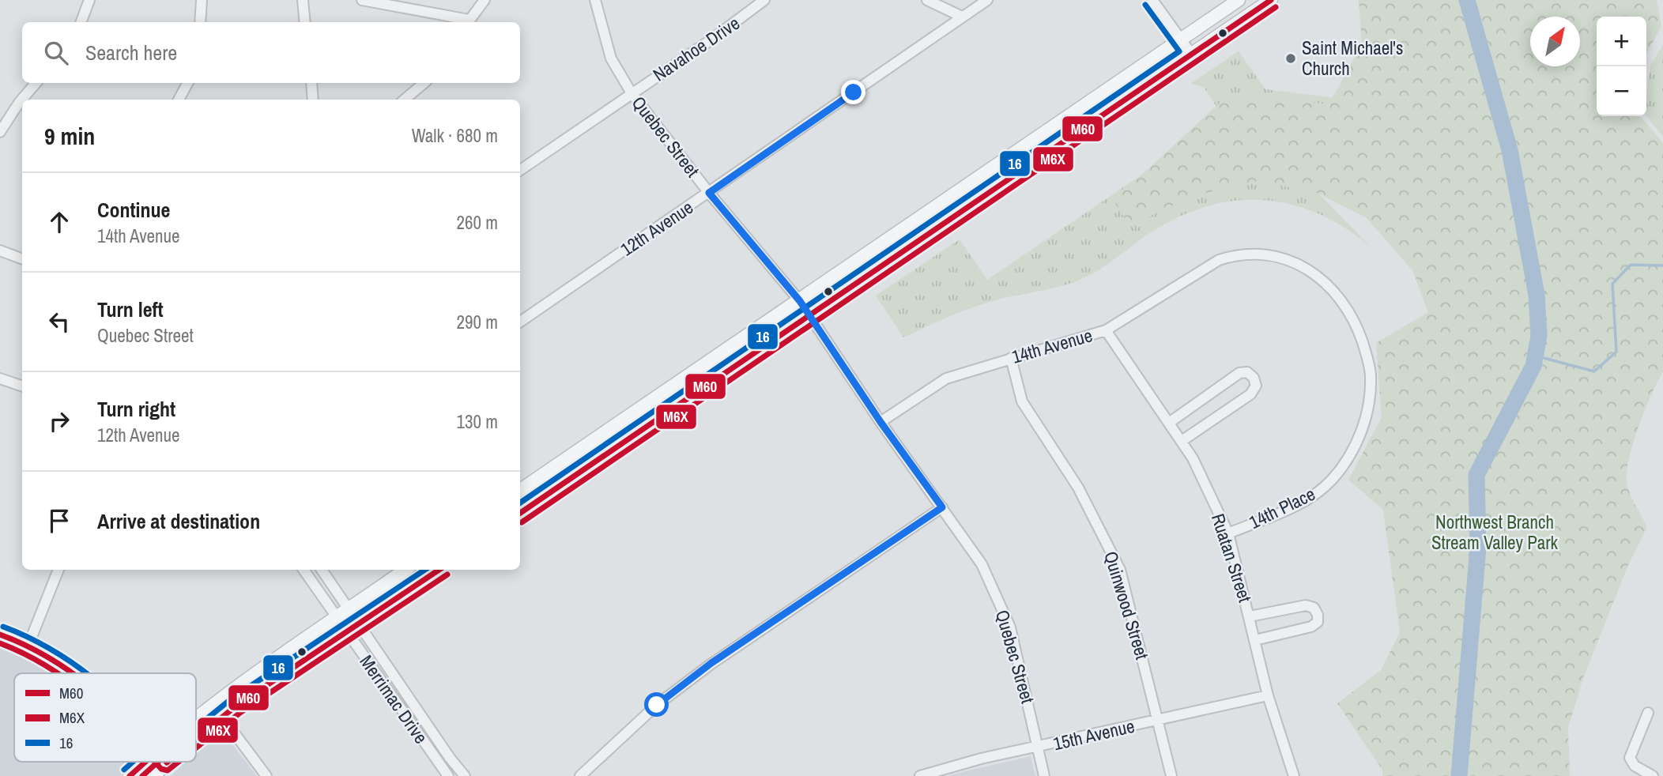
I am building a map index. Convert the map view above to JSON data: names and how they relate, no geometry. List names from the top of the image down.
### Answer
{
  "streets": {
    "street": [
      "Navahoe Drive",
      "Quebec Street",
      "12th Avenue",
      "14th Avenue",
      "14th Place",
      "Ruatan Street",
      "Quinwood Street",
      "Merrimac Drive",
      "15th Avenue"
    ]
  },
  "crossings": [
    ["Navahoe Drive", "Quebec Street"],
    ["Quebec Street", "12th Avenue"],
    ["Quebec Street", "14th Avenue"],
    ["Quebec Street", "15th Avenue"],
    ["14th Avenue", "14th Place"],
    ["14th Avenue", "Ruatan Street"],
    ["14th Avenue", "Quinwood Street"],
    ["14th Place", "Ruatan Street"],
    ["Ruatan Street", "15th Avenue"],
    ["Quinwood Street", "15th Avenue"]
  ],
  "parks": ["Northwest Branch Stream Valley Park"],
  "places": ["Saint Michael's Church"],
  "lines": ["transit line M60", "transit line 16", "transit line M6X"],
  "legend": ["M60", "M6X", "16"],
  "north": "top right",
  "page": {
    "map_buttons": ["+", "−"],
    "search": "Search here",
    "heading": ["9 min", "Walk · 680 m"],
    "list": [
      ["Continue", "14th Avenue", "260 m"],
      ["Turn left", "Quebec Street", "290 m"],
      ["Turn right", "12th Avenue", "130 m"],
      "Arrive at destination"
    ]
  }
}
